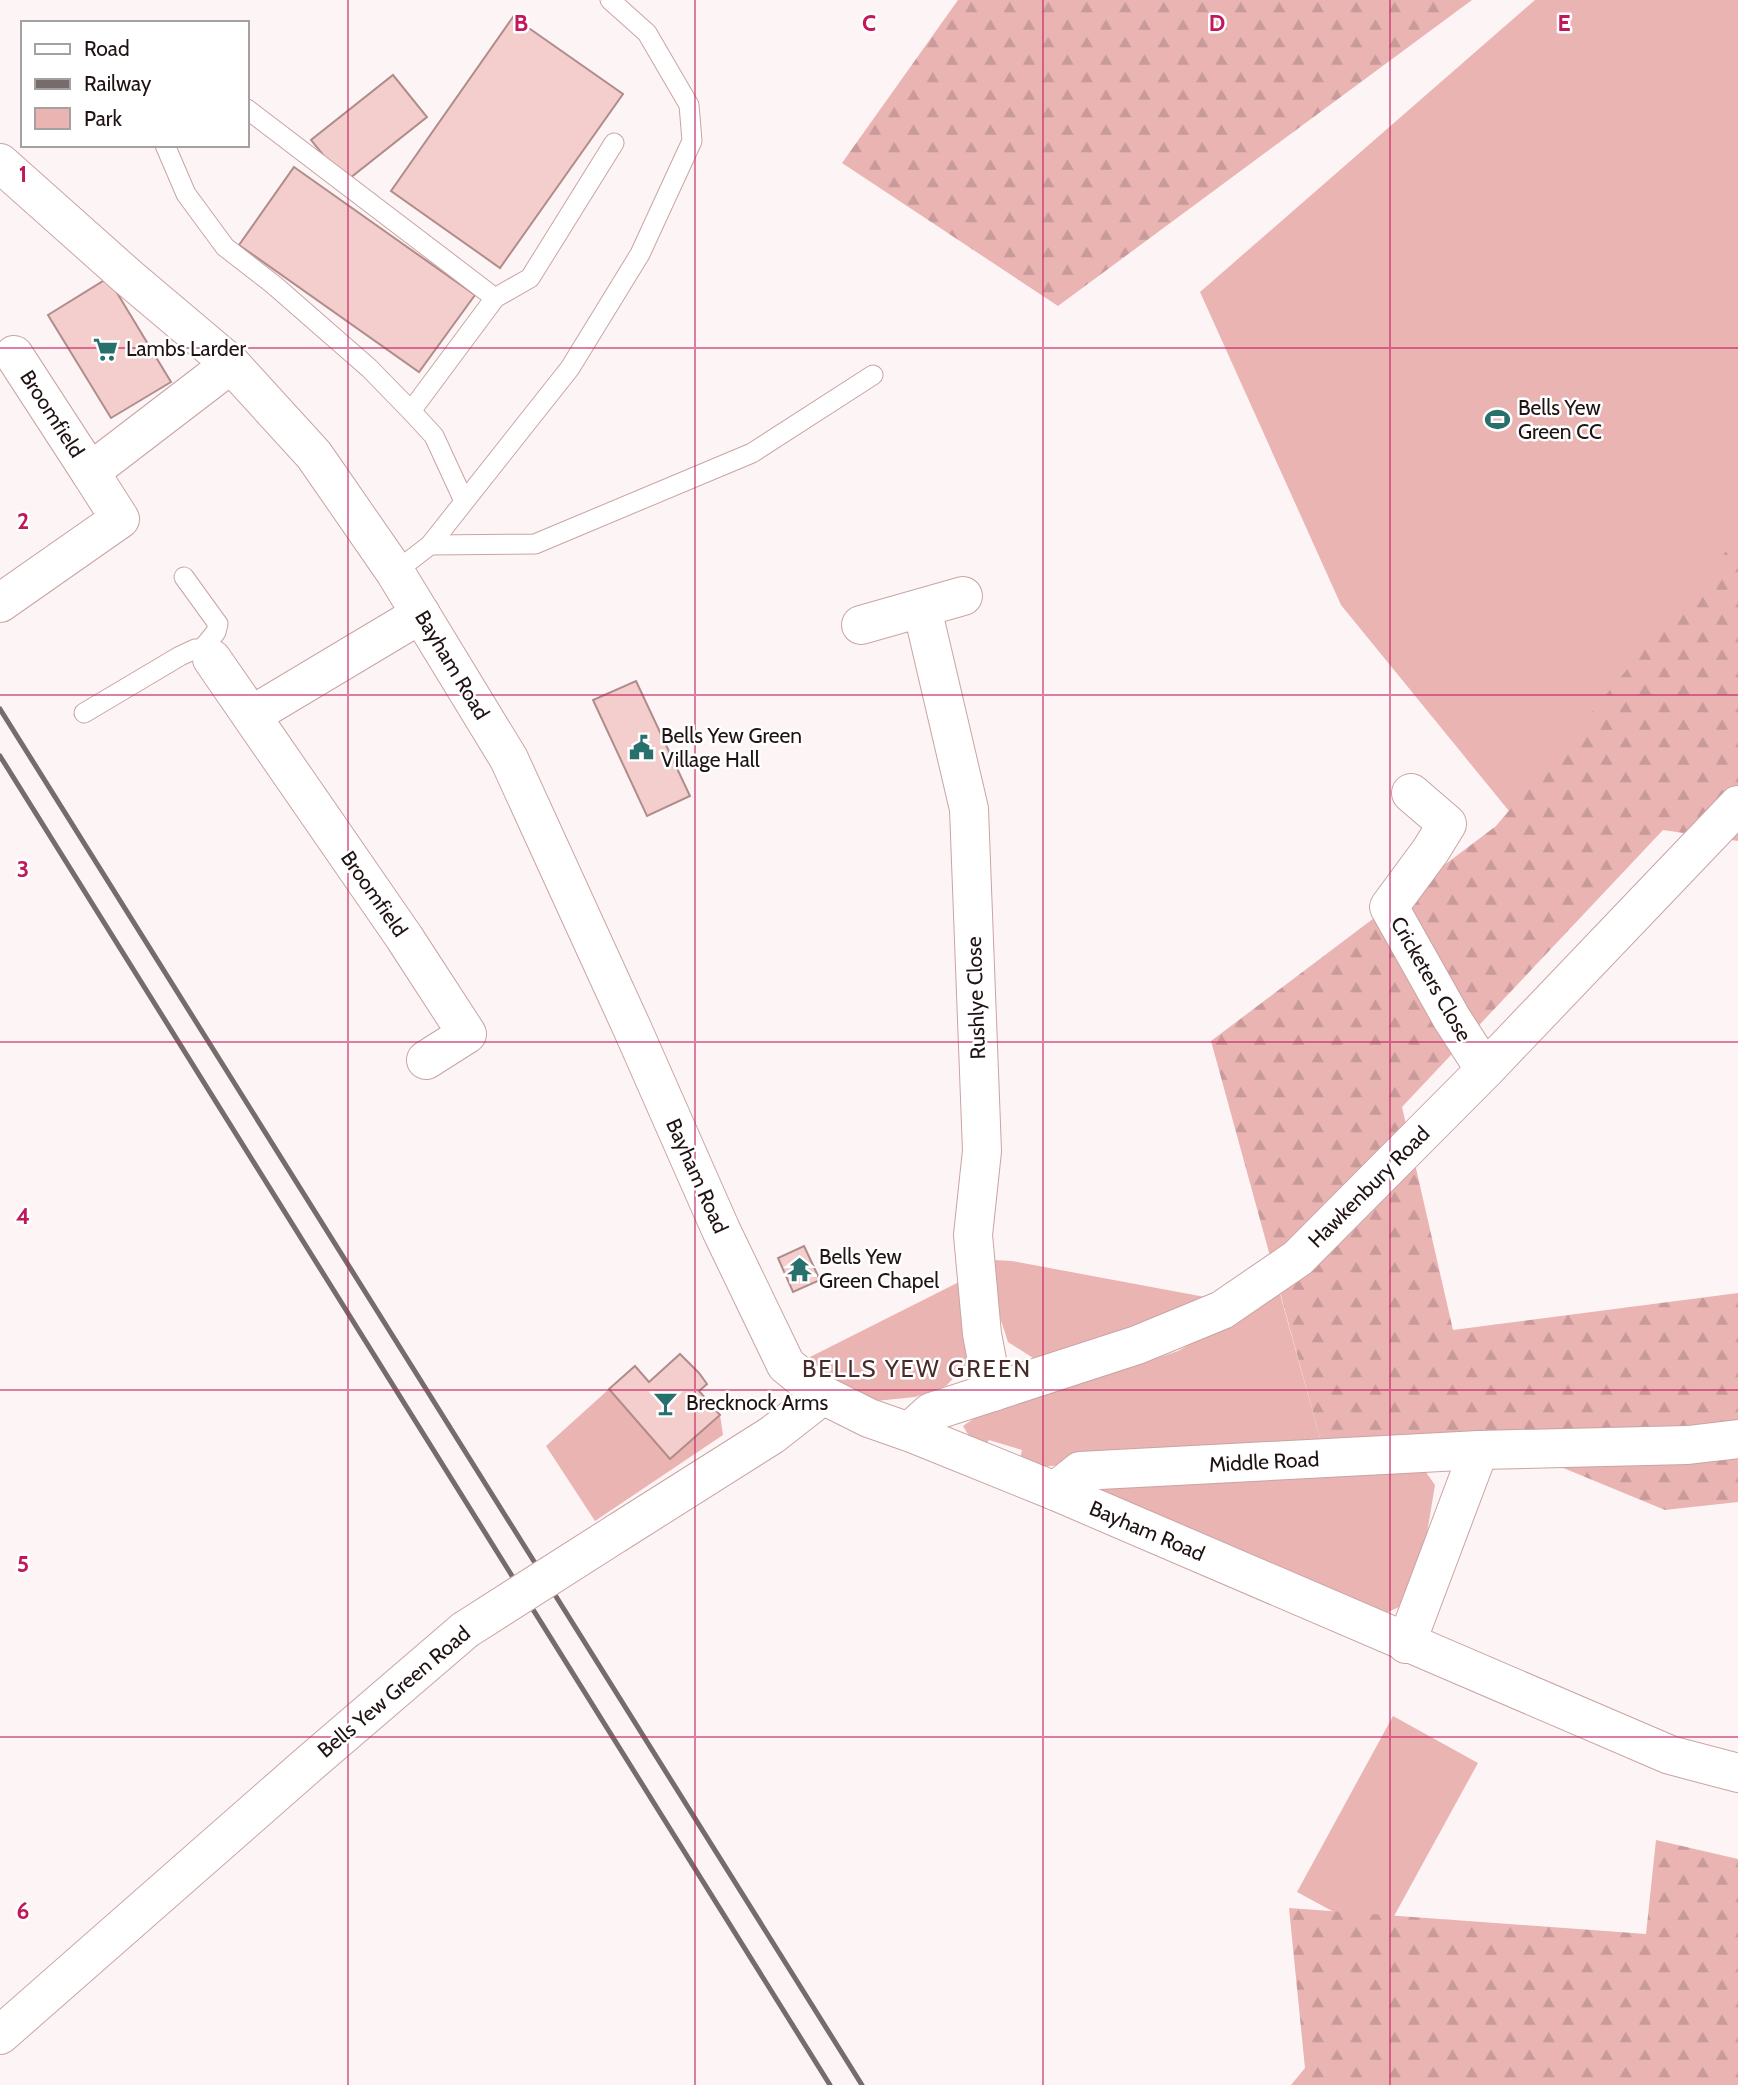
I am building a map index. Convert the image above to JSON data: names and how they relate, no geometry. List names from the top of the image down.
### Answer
{
  "streets": {
    "street": [
      "Broomfield",
      "Bayham Road",
      "Cricketers Close",
      "Rushlye Close",
      "Hawkenbury Road",
      "Middle Road",
      "Bells Yew Green Road"
    ]
  },
  "crossings": [
    ["Broomfield", "Bayham Road"],
    ["Bayham Road", "Hawkenbury Road"],
    ["Bayham Road", "Middle Road"],
    ["Bayham Road", "Bells Yew Green Road"],
    ["Cricketers Close", "Hawkenbury Road"],
    ["Rushlye Close", "Hawkenbury Road"]
  ],
  "districts": ["BELLS YEW GREEN"],
  "places": {
    "supermarket": ["Lambs Larder"],
    "sports": ["Bells Yew Green CC"],
    "public building": ["Bells Yew Green Village Hall"],
    "temple": ["Bells Yew Green Chapel"],
    "bar": ["Brecknock Arms"]
  },
  "legend": ["Road", "Railway", "Park"],
  "grid": {
    "columns": [
      "B",
      "C",
      "D",
      "E"
    ],
    "rows": [
      "1",
      "2",
      "3",
      "4",
      "5",
      "6"
    ]
  }
}
